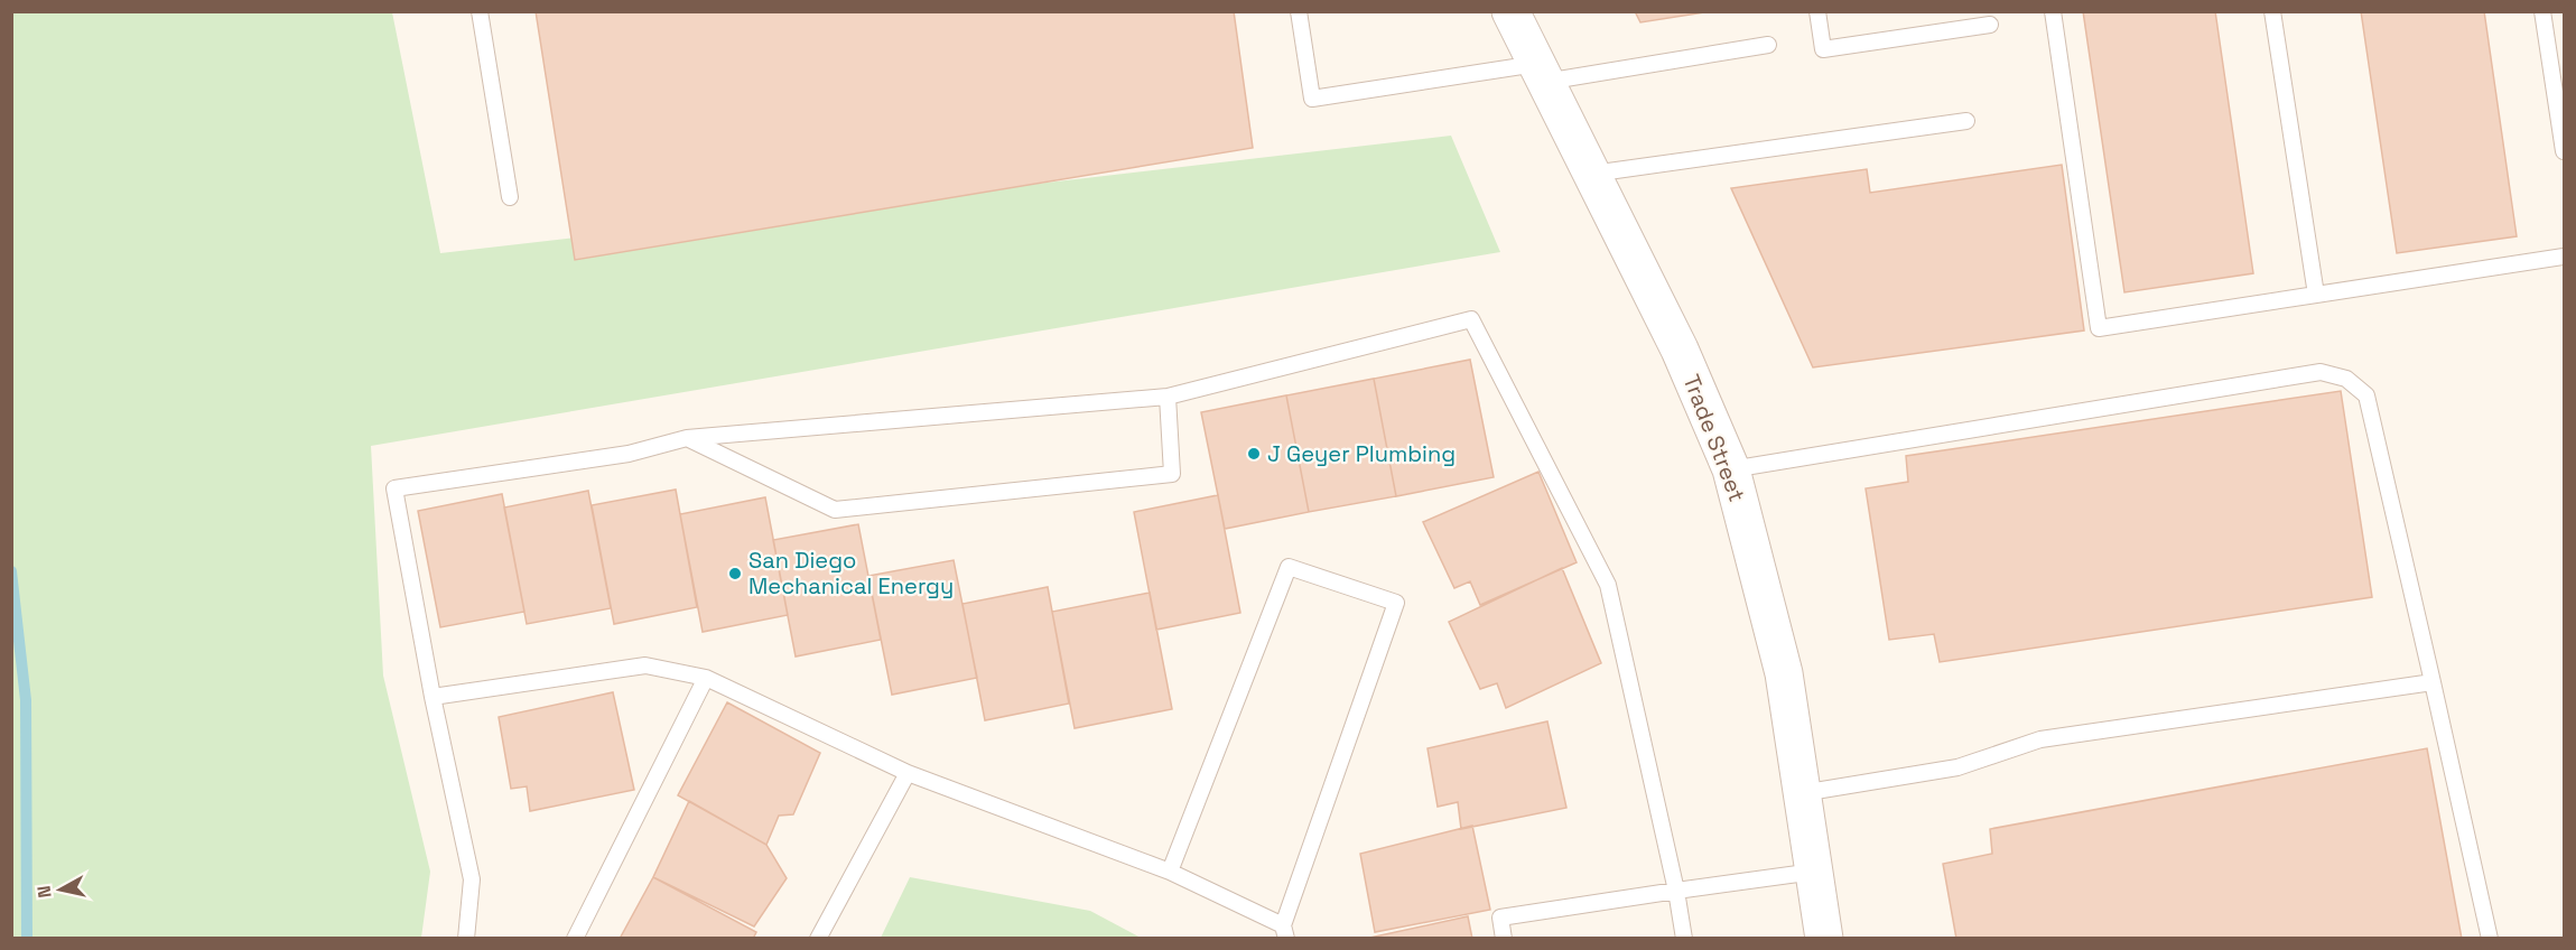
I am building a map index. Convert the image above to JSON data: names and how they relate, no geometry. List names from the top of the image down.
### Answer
{
  "streets": {
    "street": ["Trade Street"]
  },
  "places": ["J Geyer Plumbing", "San Diego Mechanical Energy"],
  "north": "left"
}
